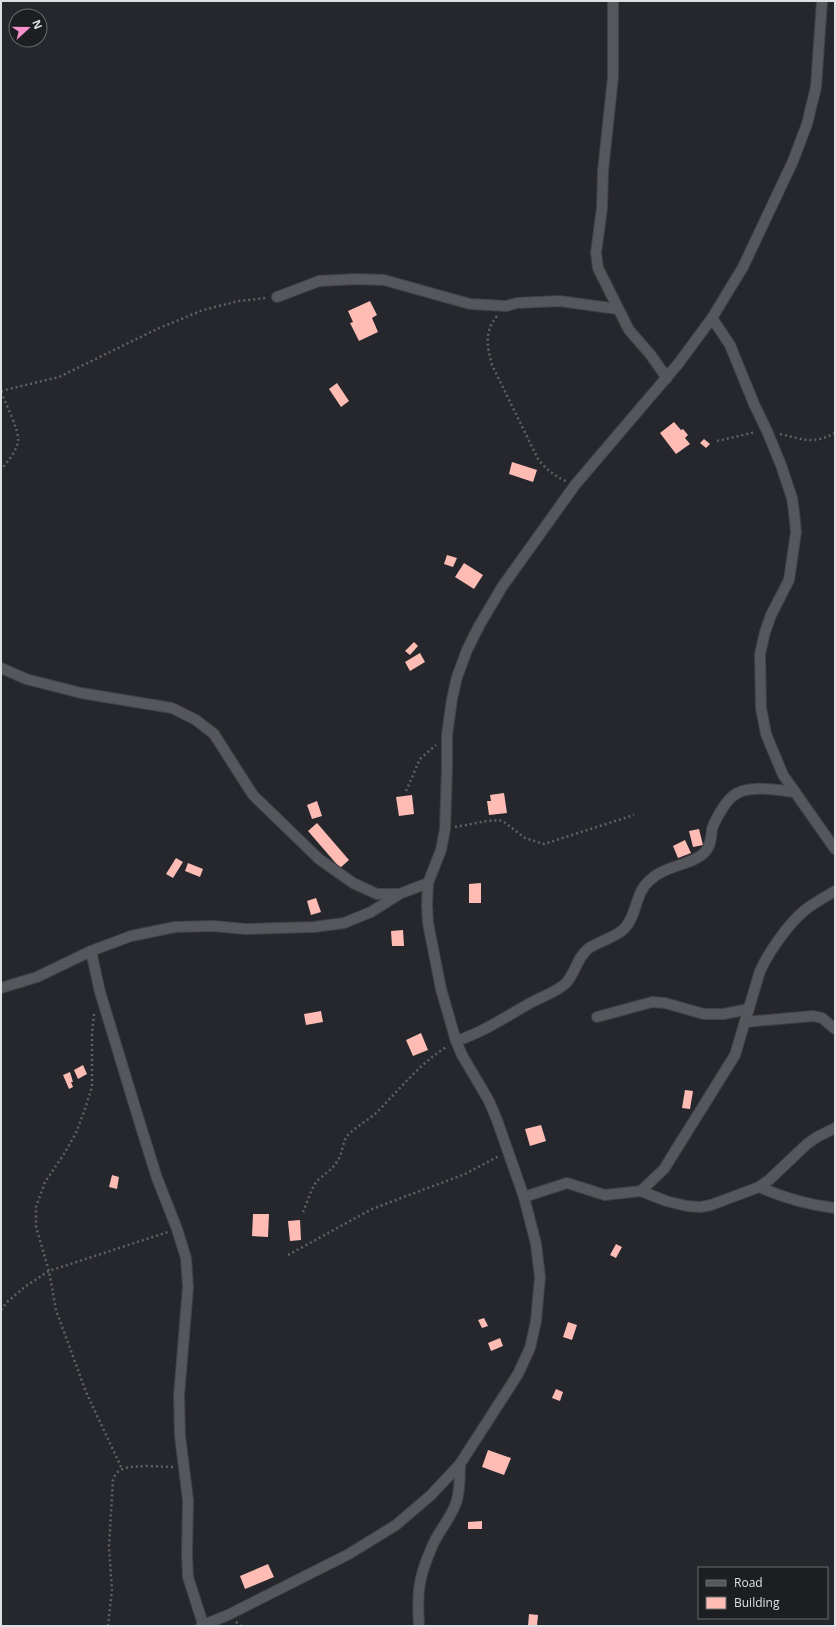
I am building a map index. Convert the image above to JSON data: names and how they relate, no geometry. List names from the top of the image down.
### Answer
{
  "legend": ["Road", "Building"],
  "north": "right"
}
